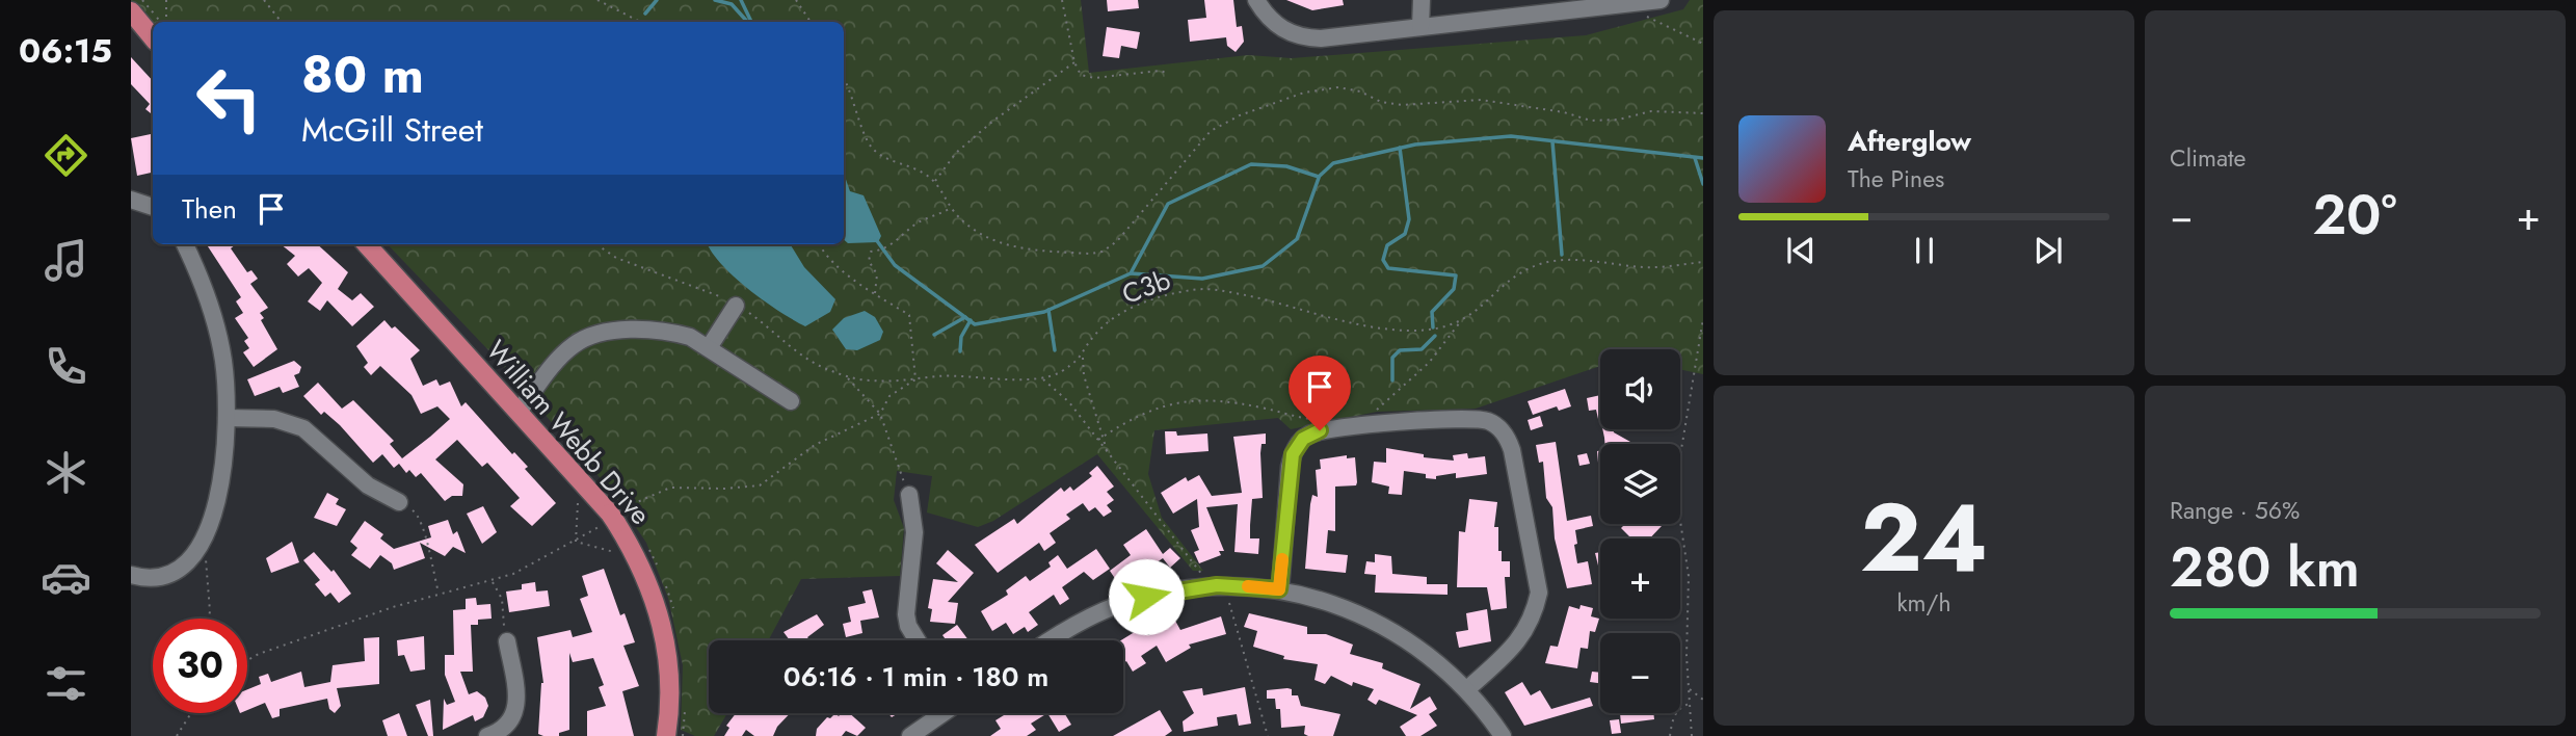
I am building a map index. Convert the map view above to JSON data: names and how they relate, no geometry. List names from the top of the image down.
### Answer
{
  "streets": {
    "main road": ["William Webb Drive"],
    "path": ["C3b"]
  },
  "page": {
    "tabs": "06:15",
    "tile": [
      "Climate",
      ["24", "km/h"],
      ["Range · 56%", "280 km"]
    ],
    "turn": ["80 m", "McGill Street"],
    "song": ["Afterglow", "The Pines"],
    "then": "Then",
    "heat": ["−", "20°", "+"],
    "map_buttons": ["+", "−"],
    "limit": "30",
    "trip": "06:16 · 1 min · 180 m"
  }
}
